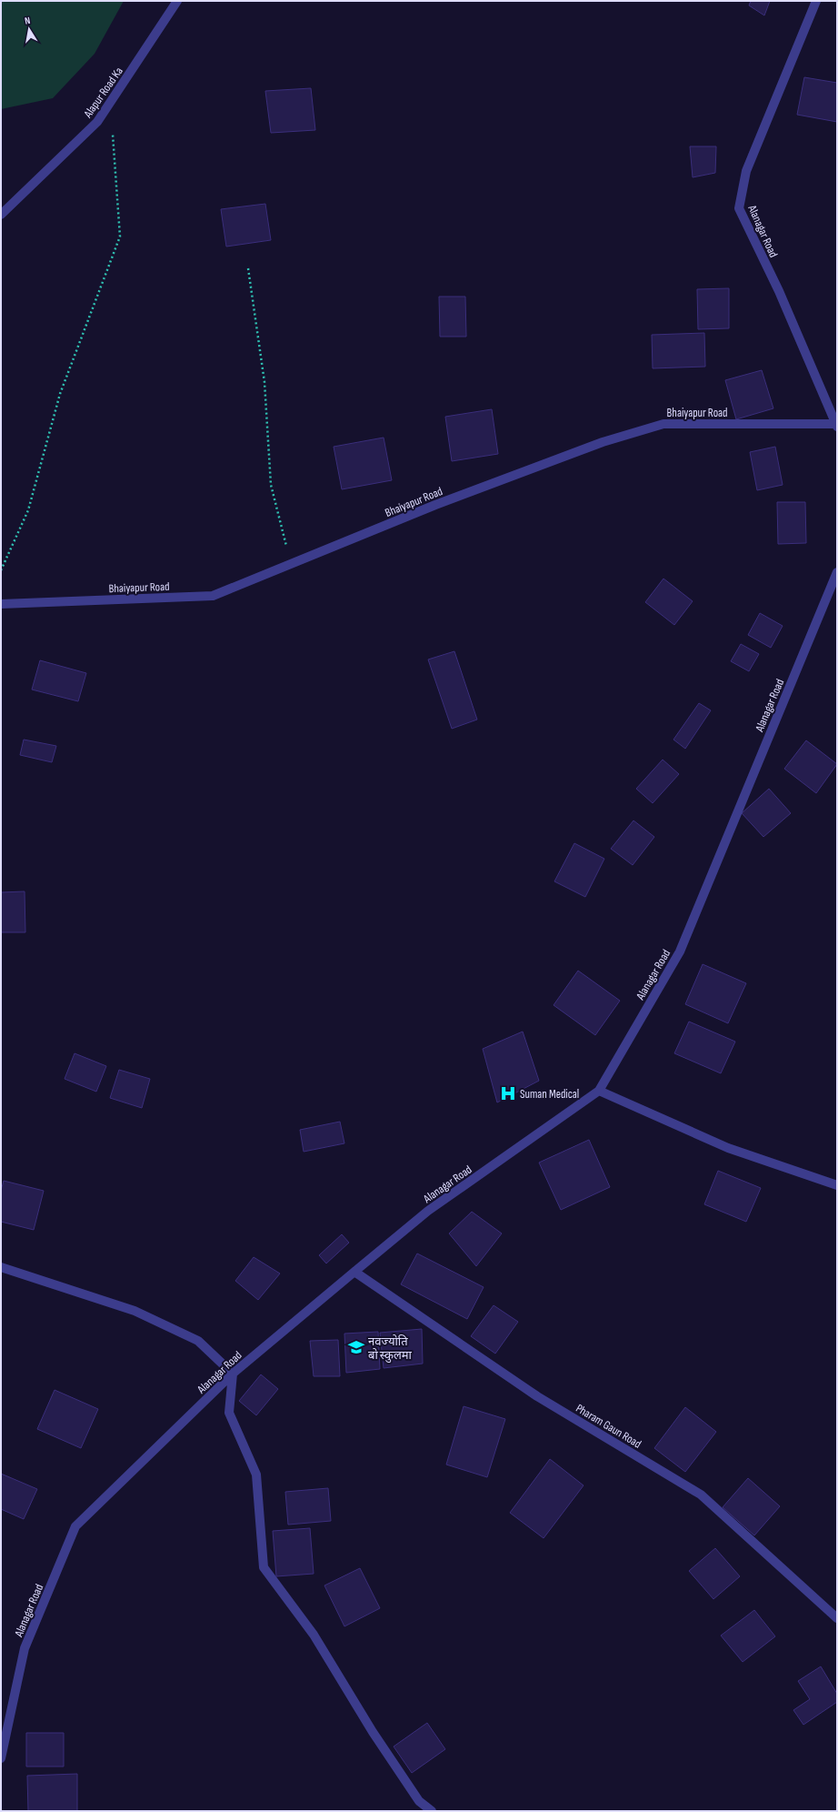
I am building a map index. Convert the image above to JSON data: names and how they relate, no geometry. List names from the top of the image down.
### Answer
{
  "streets": {
    "street": [
      "Alapur Road Ka",
      "Alanagar Road",
      "Bhaiyapur Road",
      "Pharam Gaun Road"
    ]
  },
  "crossings": [
    ["Alanagar Road", "Bhaiyapur Road"],
    ["Alanagar Road", "Pharam Gaun Road"]
  ],
  "places": {
    "hospital": ["Suman Medical"],
    "school or university": ["नवज्याेति बाे स्कुलमा"]
  },
  "north": "top"
}
